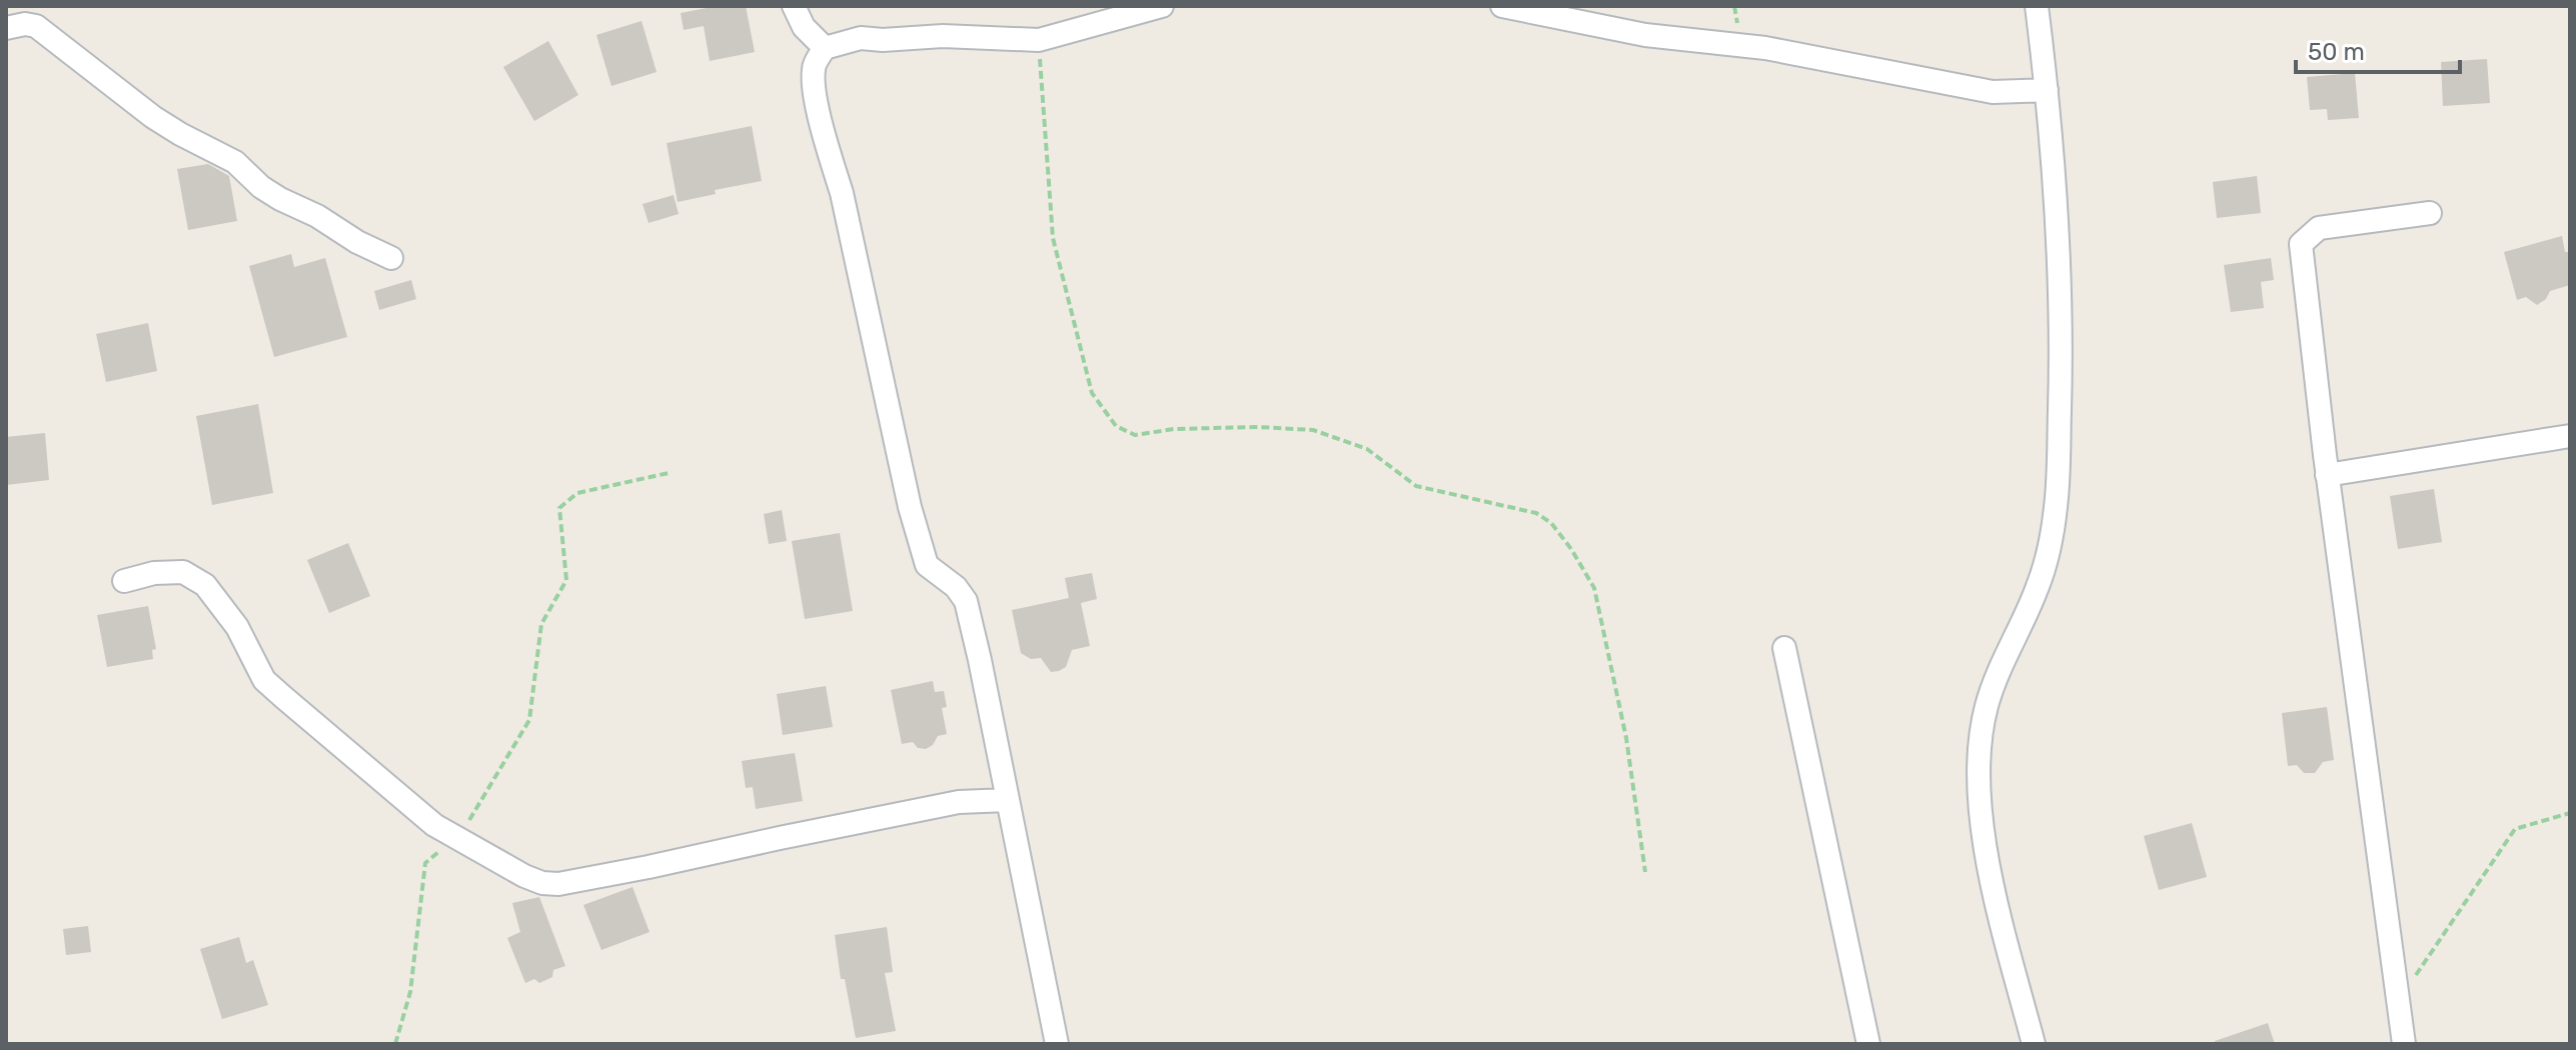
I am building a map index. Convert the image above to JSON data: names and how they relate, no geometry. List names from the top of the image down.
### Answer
{
  "scale_bar": "50 m"
}
